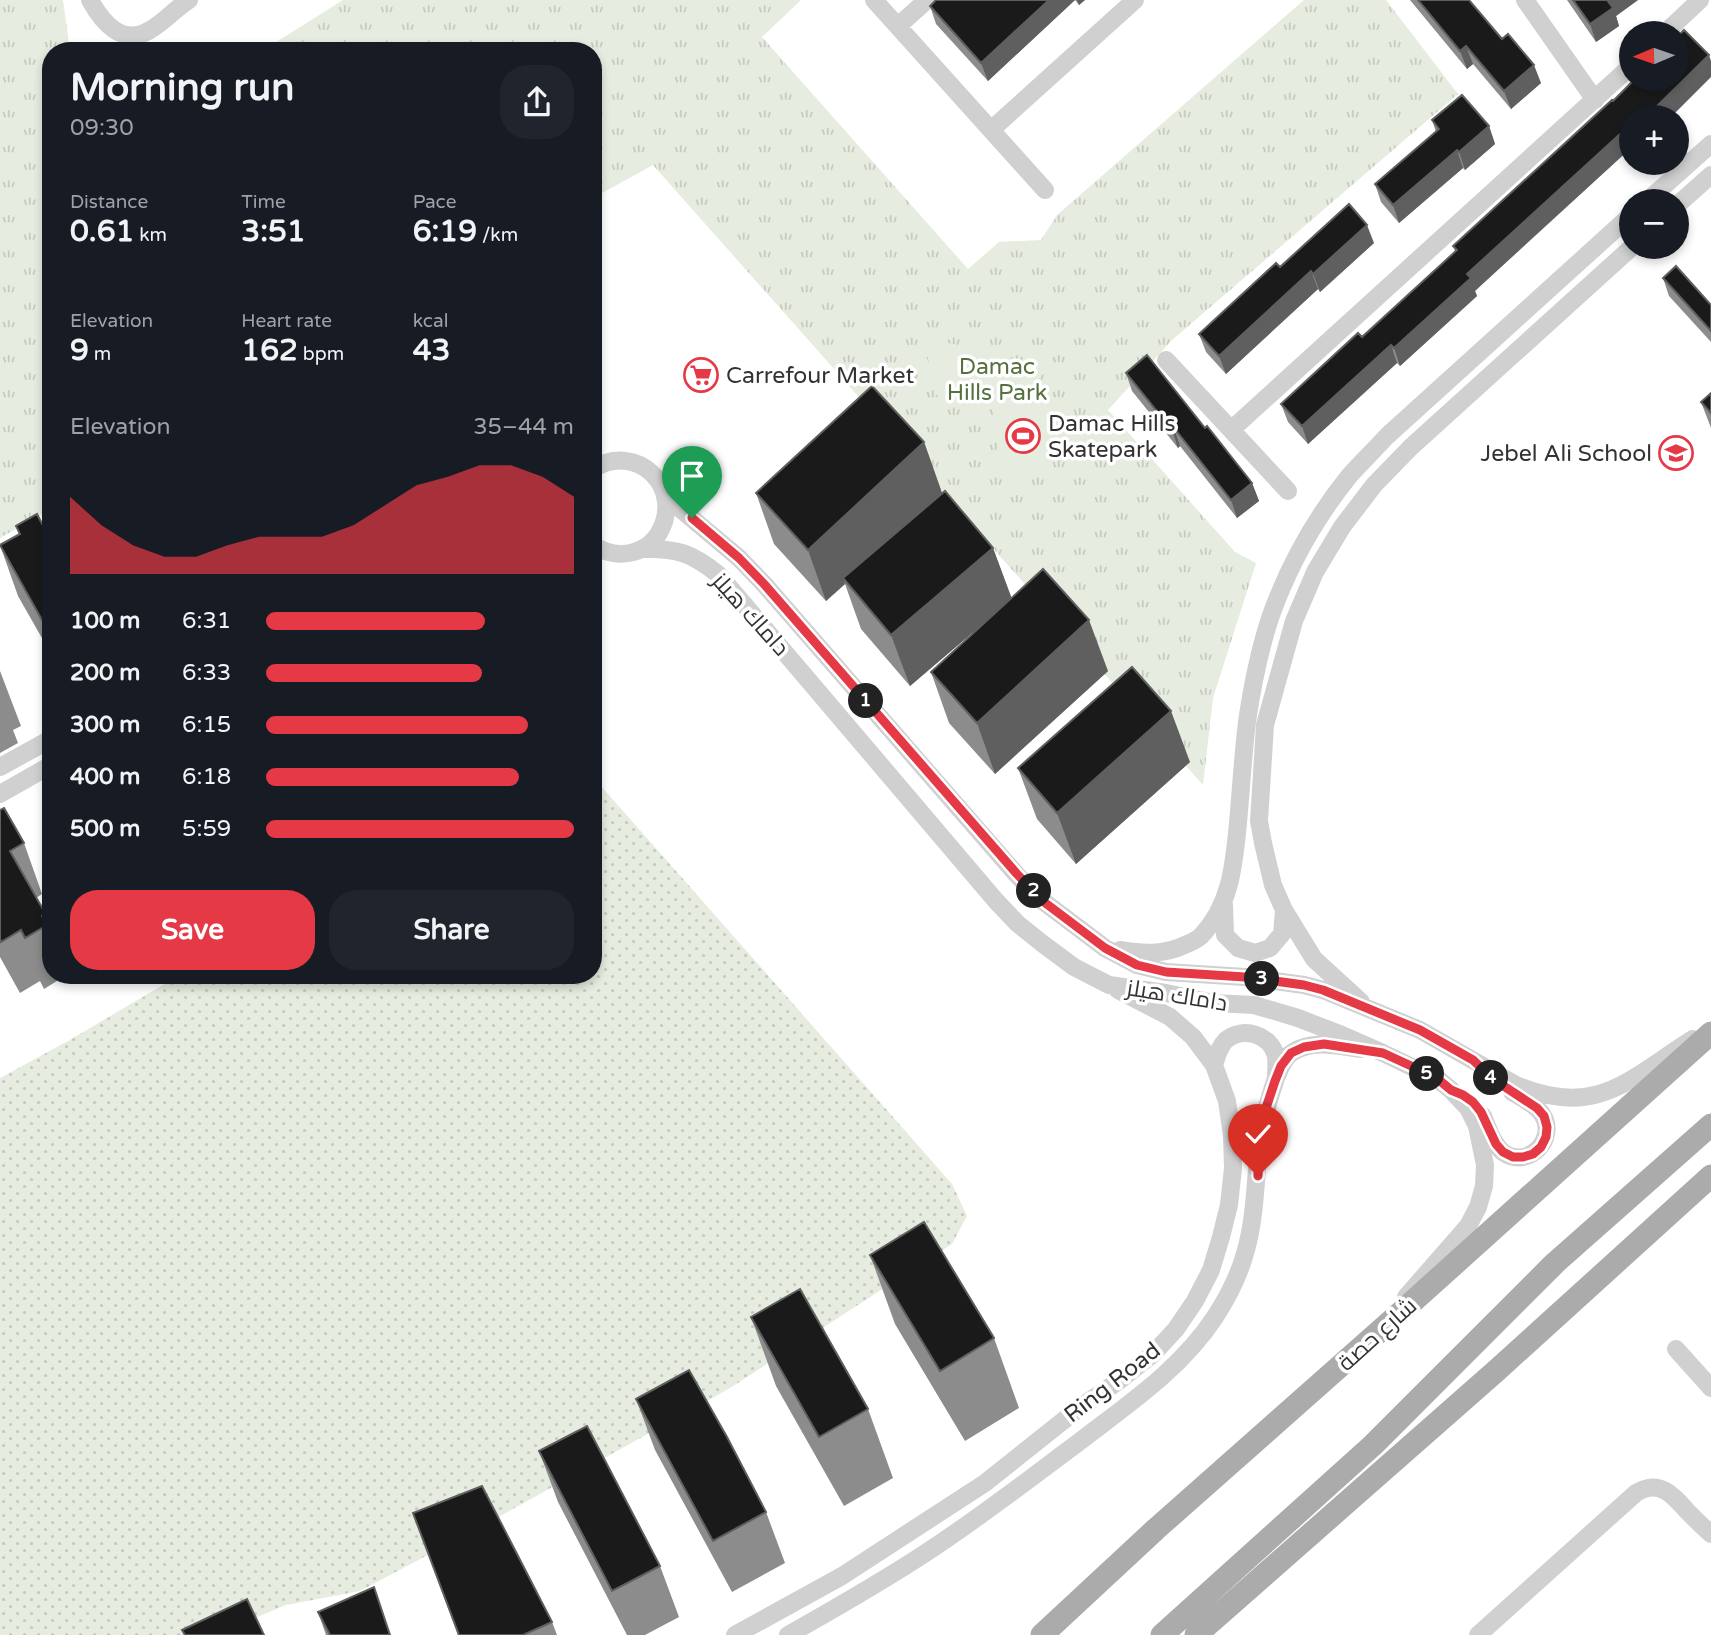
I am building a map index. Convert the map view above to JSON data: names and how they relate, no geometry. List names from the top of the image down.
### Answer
{
  "streets": {
    "main road": ["شارع حصة"],
    "street": ["داماك هيلز", "Ring Road"]
  },
  "crossings": [
    ["داماك هيلز", "شارع حصة"],
    ["داماك هيلز", "Ring Road"]
  ],
  "parks": ["Damac Hills Park"],
  "places": {
    "supermarket": ["Carrefour Market"],
    "sports": ["Damac Hills Skatepark"],
    "school or university": ["Jebel Ali School"]
  },
  "north": "left",
  "page": {
    "map_buttons": ["+", "−"],
    "heading": ["Morning run", "09:30"],
    "stats": [
      ["Distance", "0.61 km"],
      ["Time", "3:51"],
      ["Pace", "6:19 /km"],
      ["Elevation", "9 m"],
      ["Heart rate", "162 bpm"],
      ["kcal", "43"]
    ],
    "chart": ["Elevation", "35–44 m"],
    "list": [
      {
        "name": "100 m",
        "note": "6:31"
      },
      {
        "name": "200 m",
        "note": "6:33"
      },
      {
        "name": "300 m",
        "note": "6:15"
      },
      {
        "name": "400 m",
        "note": "6:18"
      },
      {
        "name": "500 m",
        "note": "5:59"
      }
    ],
    "pins": [
      "1",
      "2",
      "3",
      "5",
      "4"
    ],
    "buttons": ["Save", "Share"]
  }
}
